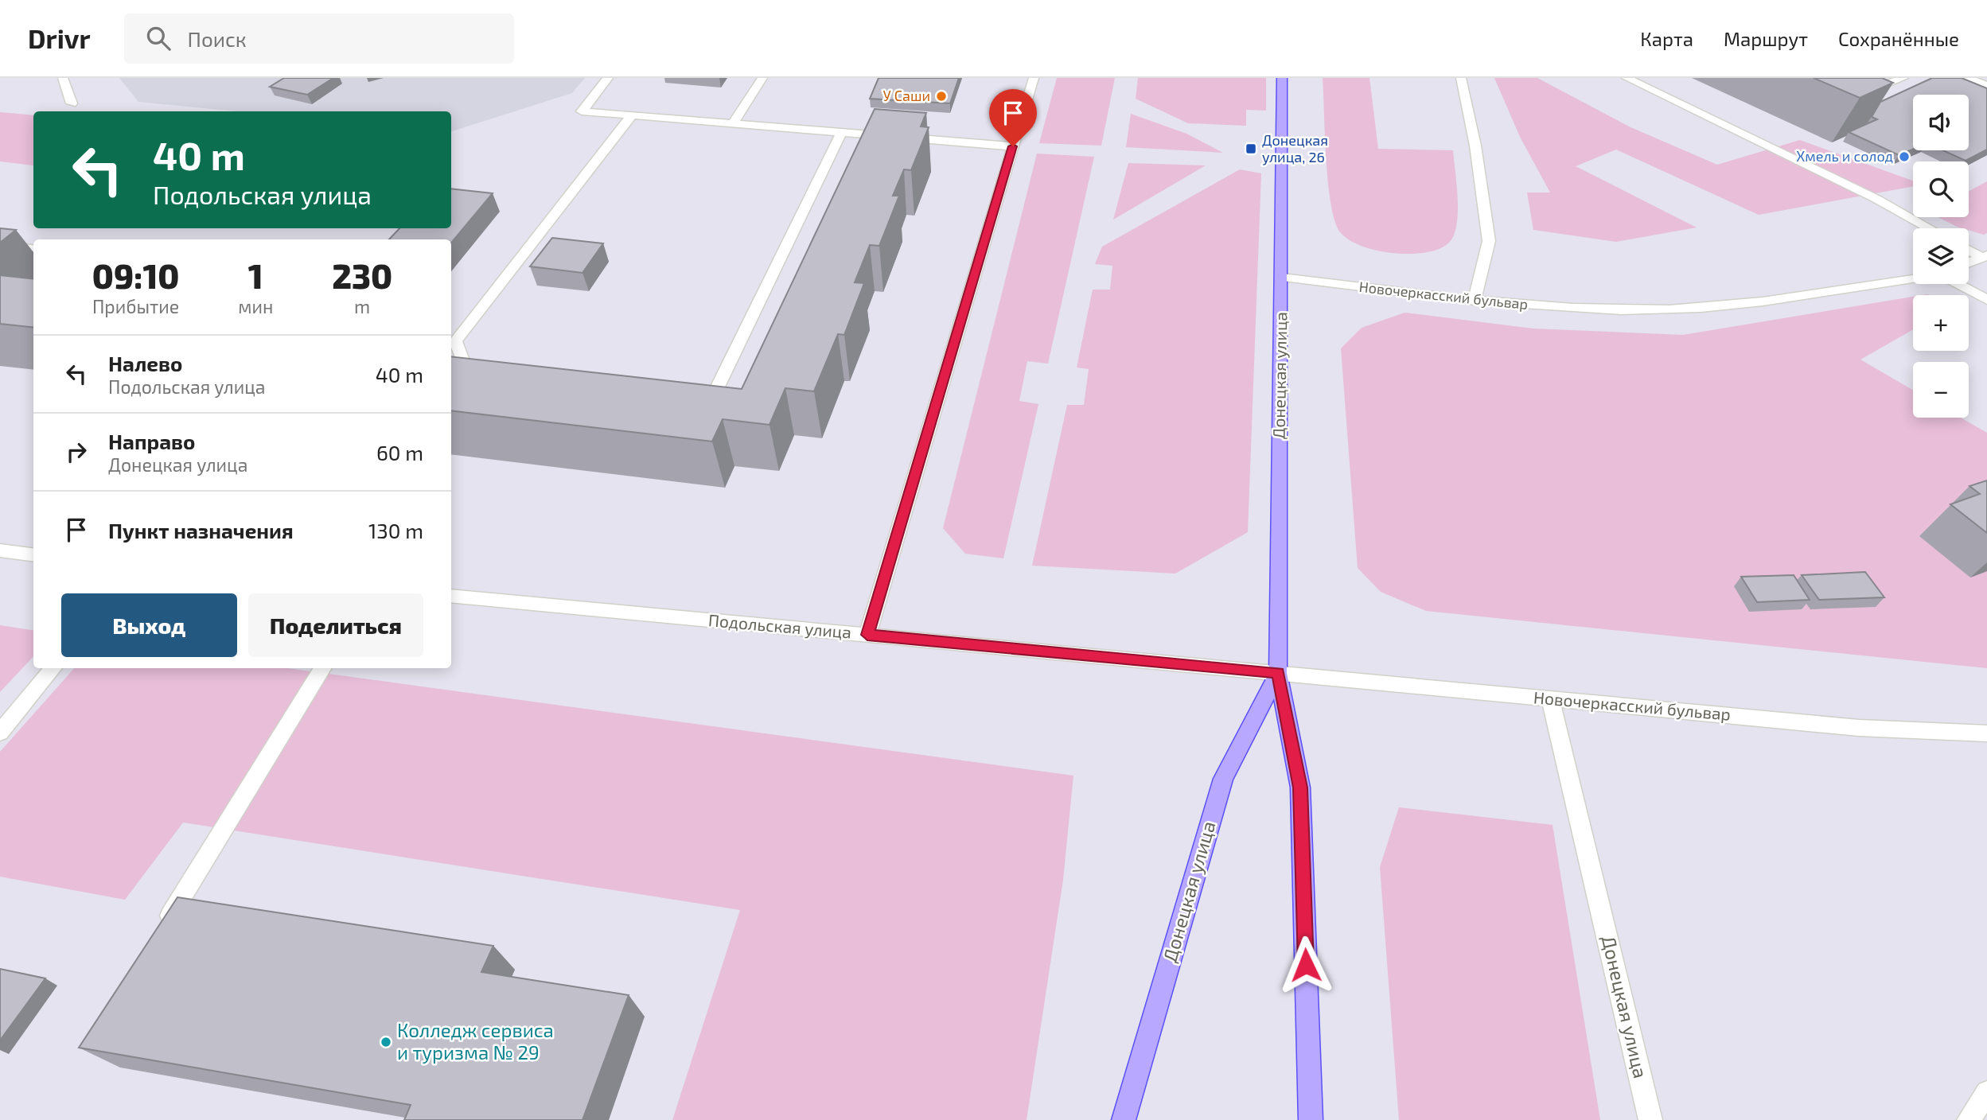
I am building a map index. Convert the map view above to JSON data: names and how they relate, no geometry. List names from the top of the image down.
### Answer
{
  "streets": {
    "main road": ["Донецкая улица"],
    "street": ["Новочеркасский бульвар", "Подольская улица"]
  },
  "crossings": [
    ["Новочеркасский бульвар", "Донецкая улица"],
    ["Новочеркасский бульвар", "Подольская улица"],
    ["Донецкая улица", "Подольская улица"]
  ],
  "places": {
    "other": ["У Саши", "Хмель и солод", "Колледж сервиса и туризма № 29"],
    "transit": ["Донецкая улица, 26"]
  },
  "page": {
    "header": "Drivr",
    "search": "Поиск",
    "nav": ["Карта", "Маршрут", "Сохранённые"],
    "map_buttons": ["+", "−"],
    "turn": ["40 m", "Подольская улица"],
    "eta": [
      "09:10",
      "Прибытие",
      "1",
      "мин",
      "230",
      "m"
    ],
    "list": [
      {
        "name": "Налево",
        "note": "Подольская улица",
        "value": "40 m"
      },
      {
        "name": "Направо",
        "note": "Донецкая улица",
        "value": "60 m"
      },
      {
        "name": "Пункт назначения",
        "value": "130 m"
      }
    ],
    "buttons": ["Выход", "Поделиться"]
  }
}
